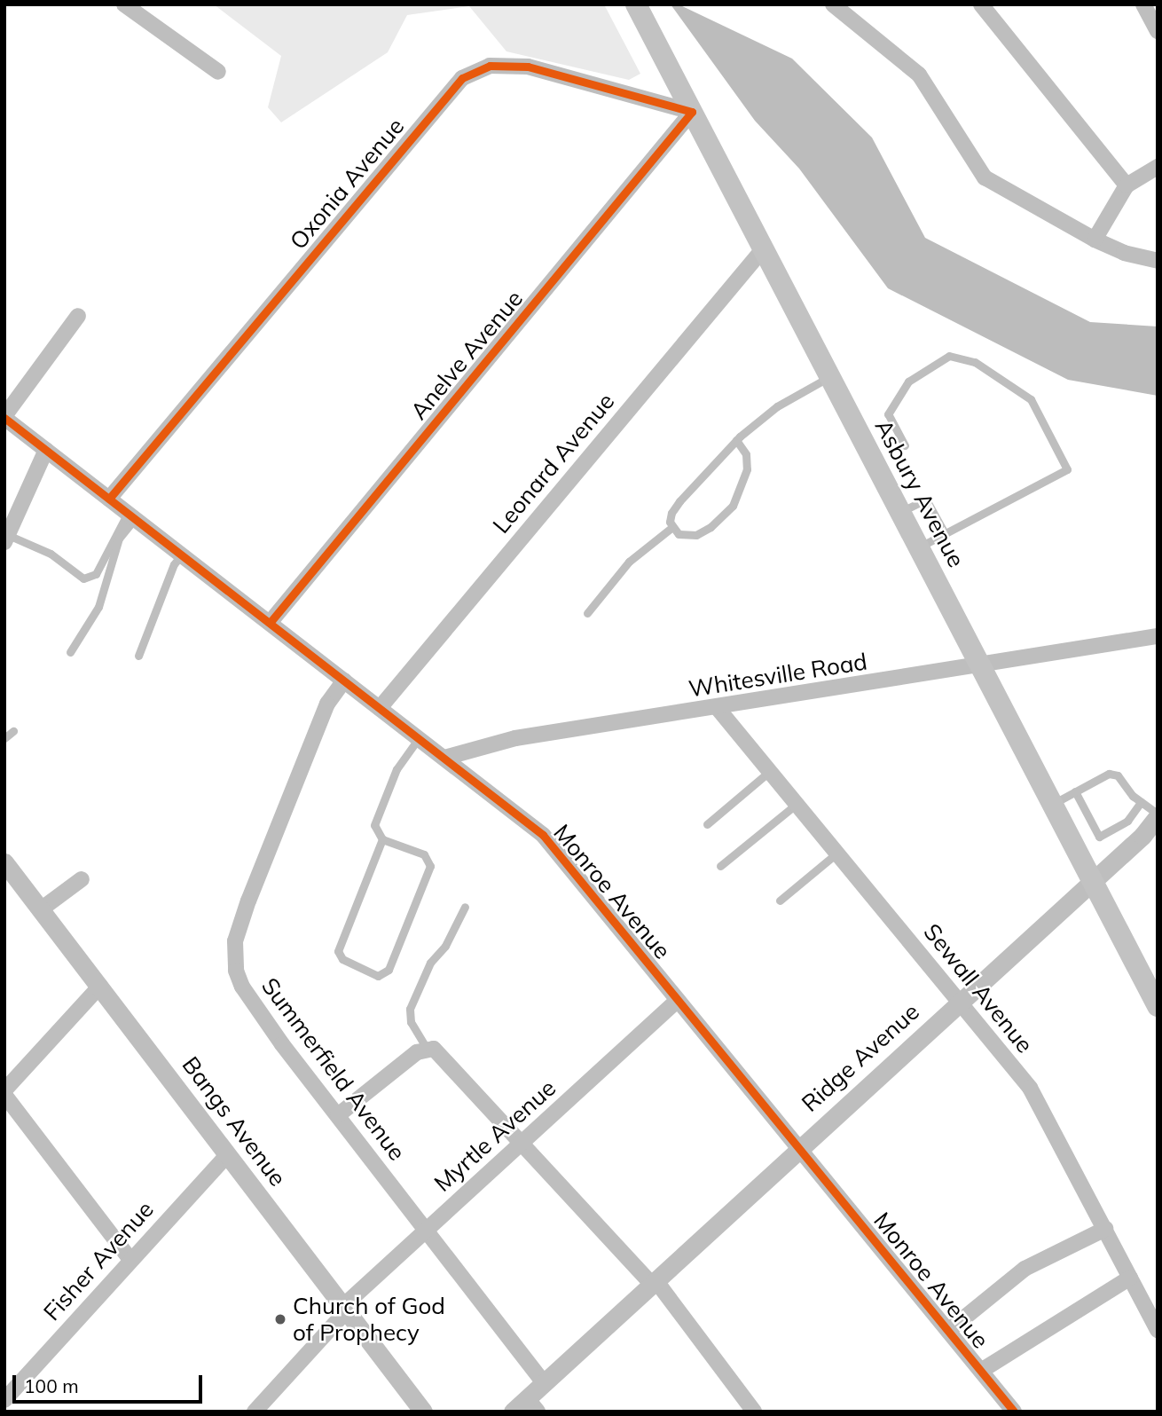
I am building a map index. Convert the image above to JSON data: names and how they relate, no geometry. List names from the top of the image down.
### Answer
{
  "streets": {
    "main road": ["Asbury Avenue"],
    "street": [
      "Oxonia Avenue",
      "Anelve Avenue",
      "Leonard Avenue",
      "Whitesville Road",
      "Monroe Avenue",
      "Sewall Avenue",
      "Ridge Avenue",
      "Summerfield Avenue",
      "Bangs Avenue",
      "Myrtle Avenue",
      "Fisher Avenue"
    ]
  },
  "crossings": [
    ["Oxonia Avenue", "Anelve Avenue"],
    ["Oxonia Avenue", "Asbury Avenue"],
    ["Oxonia Avenue", "Monroe Avenue"],
    ["Anelve Avenue", "Asbury Avenue"],
    ["Anelve Avenue", "Monroe Avenue"],
    ["Leonard Avenue", "Asbury Avenue"],
    ["Leonard Avenue", "Monroe Avenue"],
    ["Asbury Avenue", "Whitesville Road"],
    ["Asbury Avenue", "Ridge Avenue"],
    ["Whitesville Road", "Monroe Avenue"],
    ["Whitesville Road", "Sewall Avenue"],
    ["Monroe Avenue", "Ridge Avenue"],
    ["Monroe Avenue", "Summerfield Avenue"],
    ["Monroe Avenue", "Myrtle Avenue"],
    ["Sewall Avenue", "Ridge Avenue"],
    ["Ridge Avenue", "Summerfield Avenue"],
    ["Summerfield Avenue", "Myrtle Avenue"],
    ["Bangs Avenue", "Myrtle Avenue"],
    ["Bangs Avenue", "Fisher Avenue"]
  ],
  "places": ["Church of God of Prophecy"],
  "scale_bar": "100 m"
}
